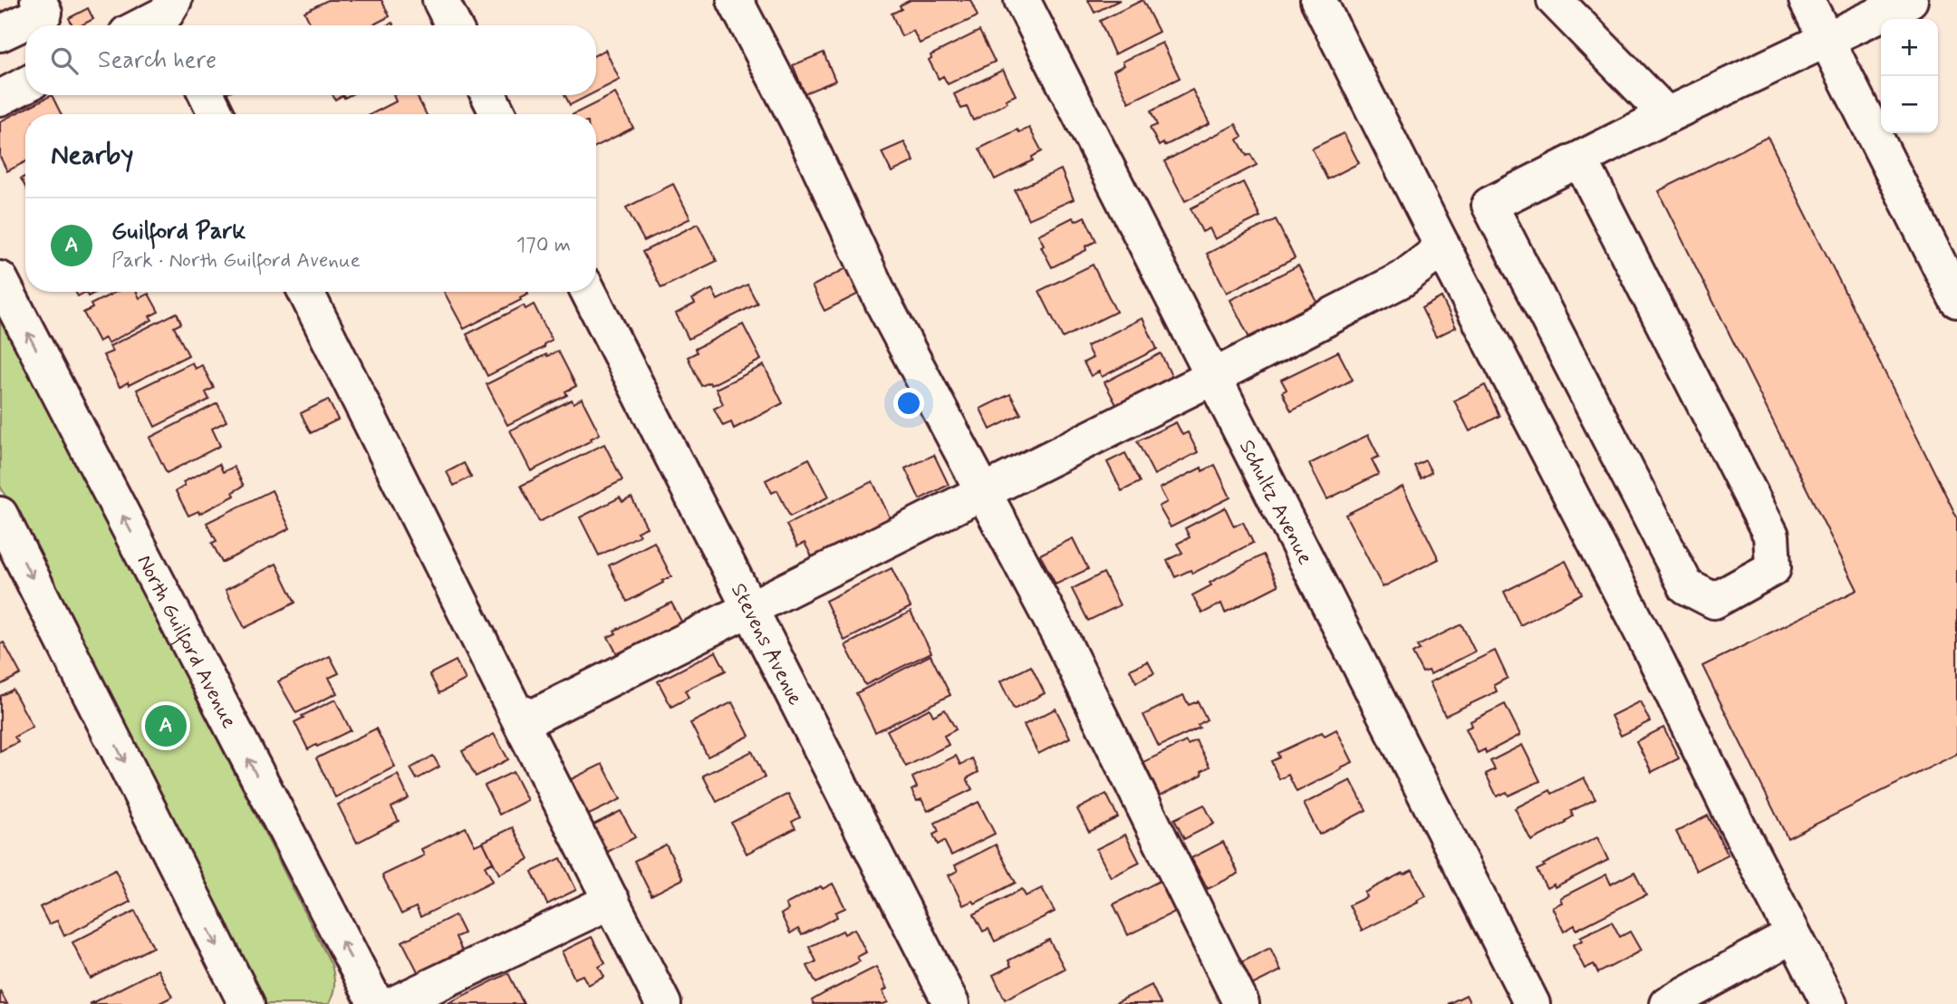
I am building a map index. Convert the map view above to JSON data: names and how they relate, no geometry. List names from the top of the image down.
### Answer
{
  "streets": {
    "street": ["Schultz Avenue", "North Guilford Avenue", "Stevens Avenue"]
  },
  "page": {
    "map_buttons": ["+", "−"],
    "search": "Search here",
    "heading": "Nearby",
    "list": [
      {
        "mark": "A",
        "name": "Guilford Park",
        "note": "Park · North Guilford Avenue",
        "value": "170 m"
      }
    ],
    "pins": "A"
  }
}
